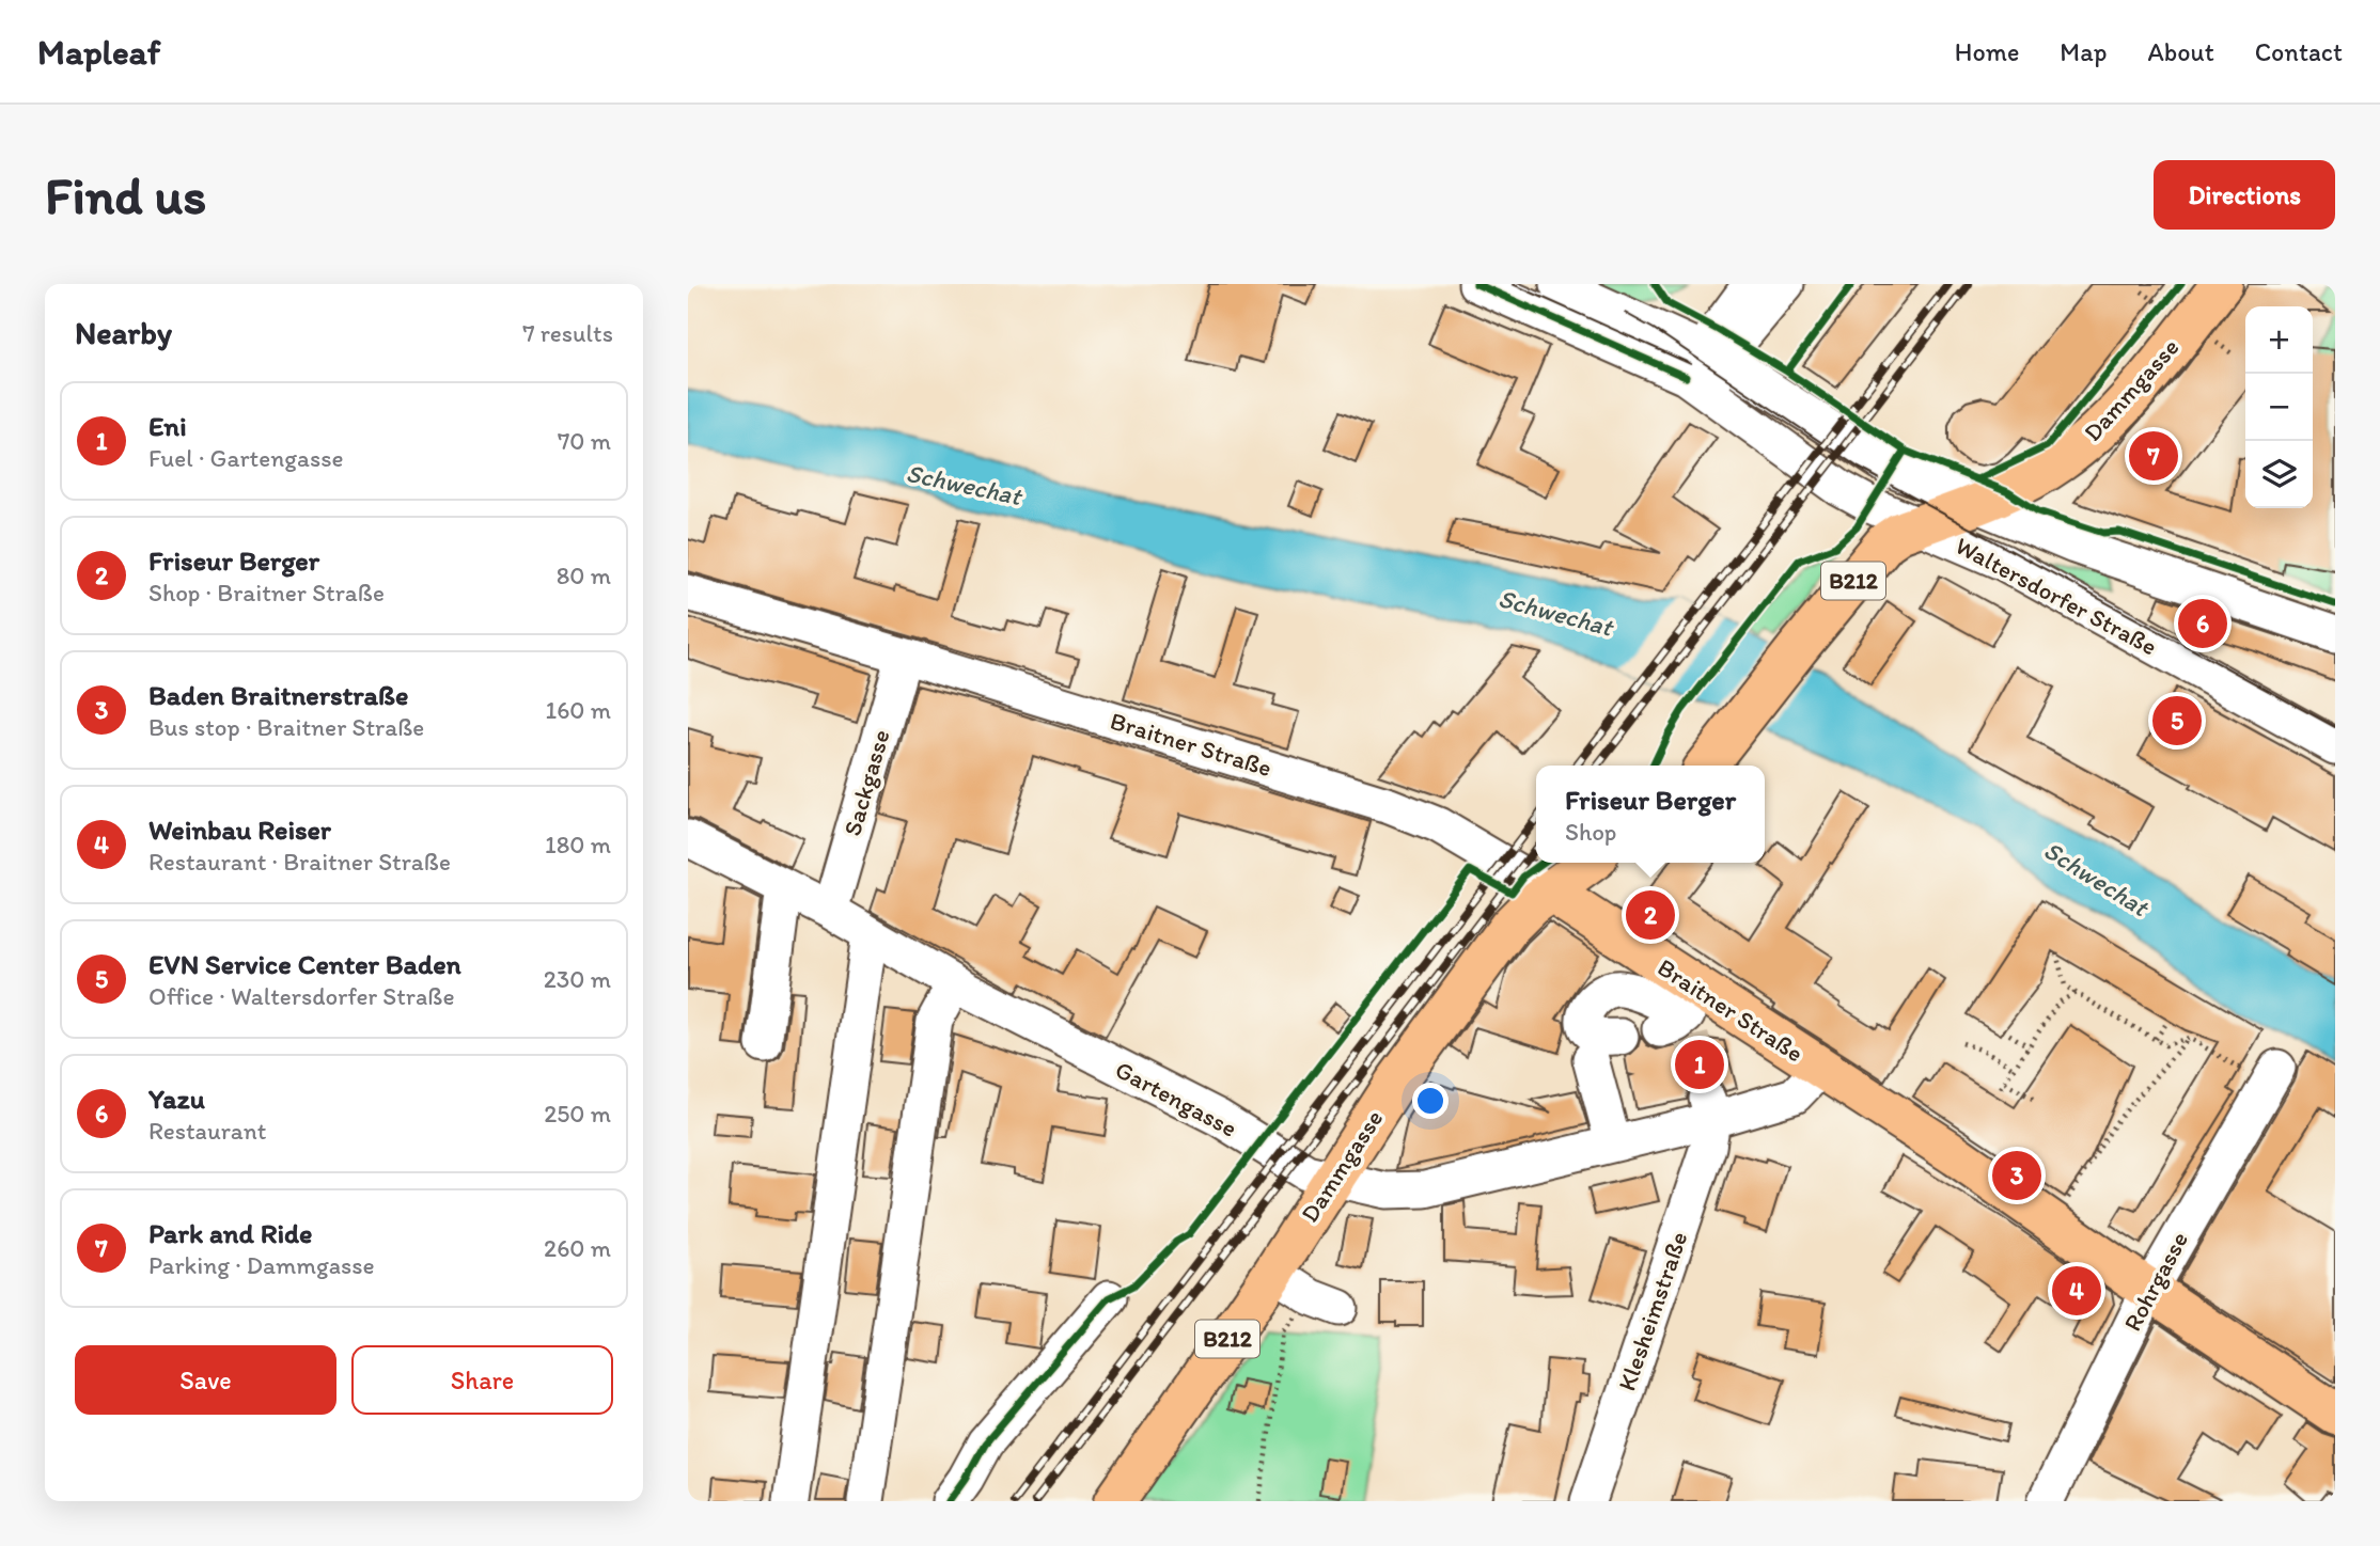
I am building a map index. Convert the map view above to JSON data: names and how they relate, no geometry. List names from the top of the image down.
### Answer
{
  "streets": {
    "main road": ["Dammgasse", "B212", "Braitner Straße"],
    "street": [
      "Waltersdorfer Straße",
      "Sackgasse",
      "Gartengasse",
      "Rohrgasse",
      "Klesheimstraße"
    ]
  },
  "crossings": [
    ["Dammgasse", "Waltersdorfer Straße"],
    ["Dammgasse", "Braitner Straße"],
    ["Dammgasse", "Gartengasse"],
    ["Braitner Straße", "Sackgasse"],
    ["Braitner Straße", "Gartengasse"],
    ["Braitner Straße", "Rohrgasse"],
    ["Sackgasse", "Gartengasse"],
    ["Gartengasse", "Klesheimstraße"]
  ],
  "water": ["Schwechat"],
  "page": {
    "header": "Mapleaf",
    "nav": [
      "Home",
      "Map",
      "About",
      "Contact"
    ],
    "buttons": [
      "Directions",
      ["Save", "Share"]
    ],
    "title": "Find us",
    "heading": ["Nearby", "7 results"],
    "map_buttons": ["+", "−"],
    "list": [
      {
        "mark": "1",
        "name": "Eni",
        "note": "Fuel · Gartengasse",
        "value": "70 m"
      },
      {
        "mark": "2",
        "name": "Friseur Berger",
        "note": "Shop · Braitner Straße",
        "value": "80 m"
      },
      {
        "mark": "3",
        "name": "Baden Braitnerstraße",
        "note": "Bus stop · Braitner Straße",
        "value": "160 m"
      },
      {
        "mark": "4",
        "name": "Weinbau Reiser",
        "note": "Restaurant · Braitner Straße",
        "value": "180 m"
      },
      {
        "mark": "5",
        "name": "EVN Service Center Baden",
        "note": "Office · Waltersdorfer Straße",
        "value": "230 m"
      },
      {
        "mark": "6",
        "name": "Yazu",
        "note": "Restaurant",
        "value": "250 m"
      },
      {
        "mark": "7",
        "name": "Park and Ride",
        "note": "Parking · Dammgasse",
        "value": "260 m"
      }
    ],
    "pins": [
      "7",
      "6",
      "5",
      "2",
      "1",
      "3",
      "4"
    ],
    "popup": ["Friseur Berger", "Shop"]
  }
}
